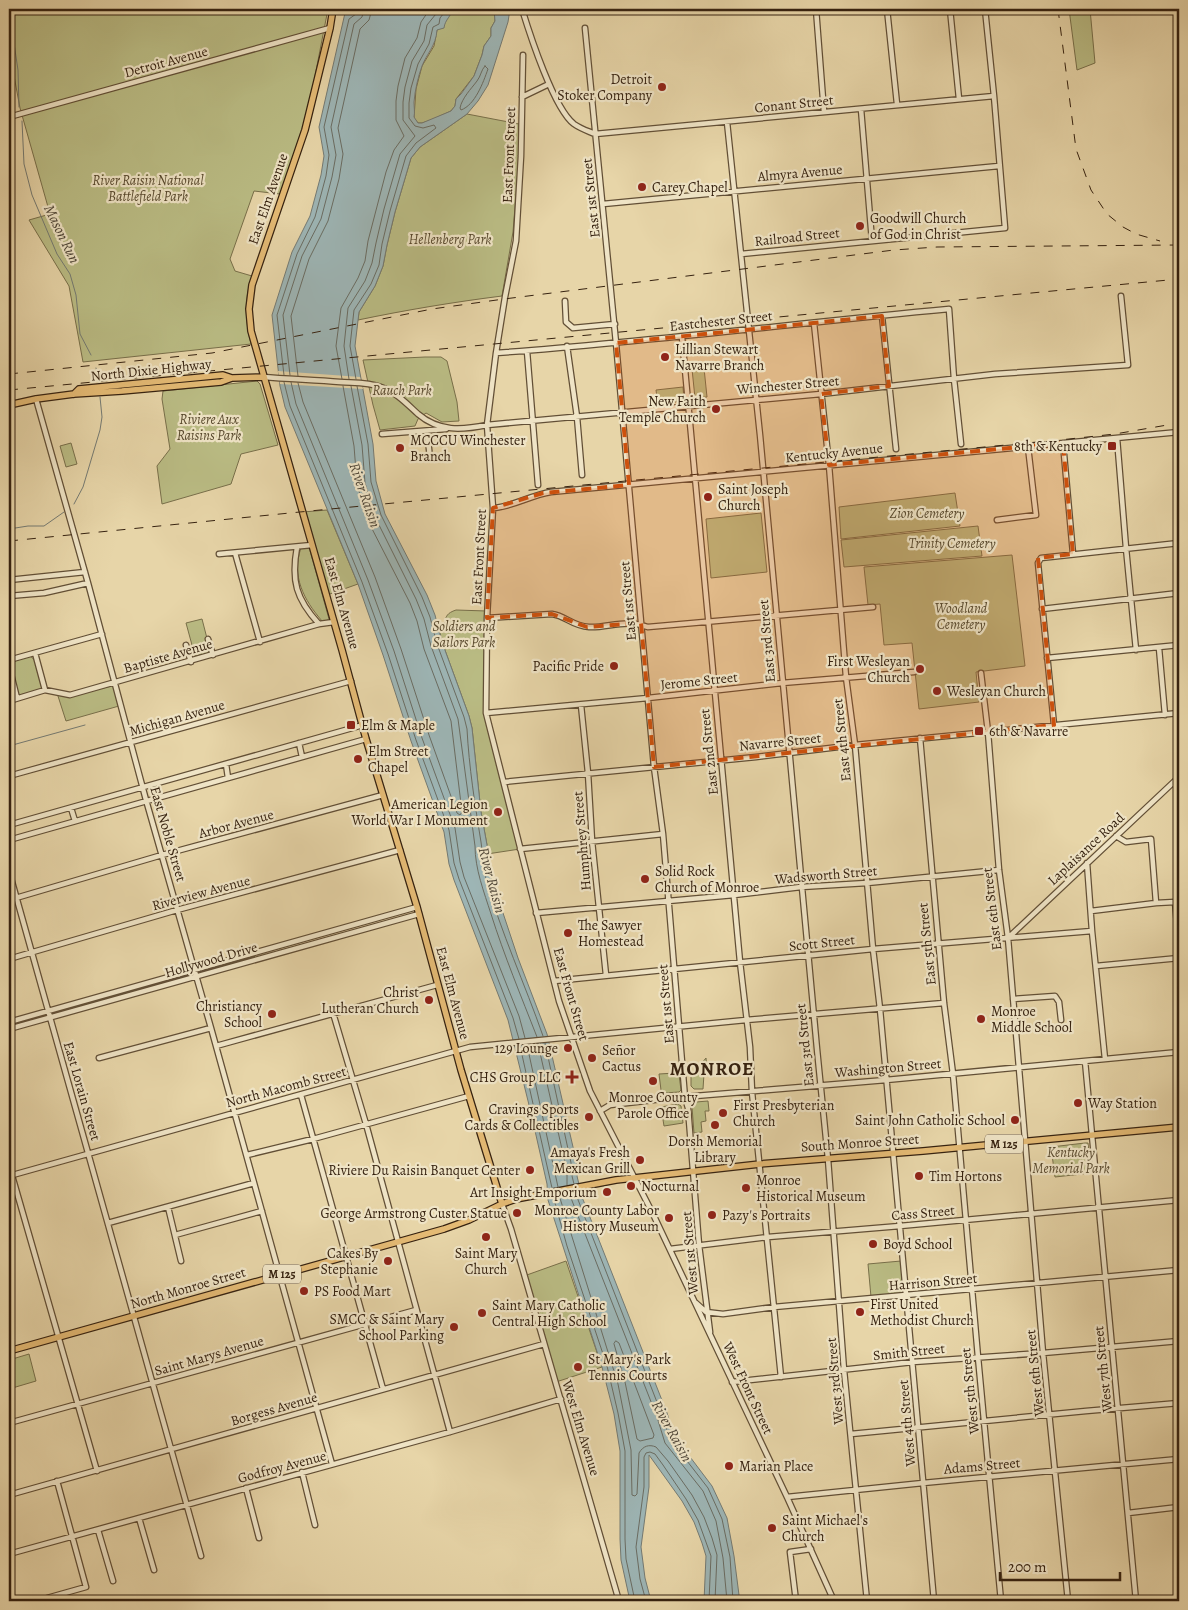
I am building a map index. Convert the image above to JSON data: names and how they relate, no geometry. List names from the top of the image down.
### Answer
{
  "streets": {
    "main road": [
      "East Elm Avenue",
      "North Dixie Highway",
      "South Monroe Street",
      "M 125",
      "North Monroe Street"
    ],
    "street": [
      "Detroit Avenue",
      "Conant Street",
      "East Front Street",
      "Almyra Avenue",
      "East 1st Street",
      "Railroad Street",
      "Eastchester Street",
      "Winchester Street",
      "Kentucky Avenue",
      "East 3rd Street",
      "Baptiste Avenue",
      "Jerome Street",
      "Michigan Avenue",
      "East 4th Street",
      "Navarre Street",
      "East 2nd Street",
      "Arbor Avenue",
      "East Noble Street",
      "Humphrey Street",
      "Laplaisance Road",
      "Wadsworth Street",
      "Riverview Avenue",
      "East 6th Street",
      "Scott Street",
      "East 5th Street",
      "Hollywood Drive",
      "Washington Street",
      "North Macomb Street",
      "East Lorain Street",
      "Cass Street",
      "West 1st Street",
      "Harrison Street",
      "Smith Street",
      "Saint Marys Avenue",
      "West 7th Street",
      "West 6th Street",
      "West 3rd Street",
      "West Front Street",
      "West 5th Street",
      "Borgess Avenue",
      "West 4th Street",
      "West Elm Avenue",
      "Adams Street",
      "Godfroy Avenue"
    ]
  },
  "crossings": [
    ["Detroit Avenue", "East Elm Avenue"],
    ["Conant Street", "East 1st Street"],
    ["Conant Street", "East 3rd Street"],
    ["East Front Street", "Eastchester Street"],
    ["East Front Street", "Winchester Street"],
    ["East Front Street", "Kentucky Avenue"],
    ["East Front Street", "Jerome Street"],
    ["East Front Street", "Navarre Street"],
    ["East Front Street", "Wadsworth Street"],
    ["East Front Street", "Scott Street"],
    ["East Front Street", "Washington Street"],
    ["East Front Street", "North Macomb Street"],
    ["East Front Street", "South Monroe Street"],
    ["East Front Street", "West Front Street"],
    ["Almyra Avenue", "East 1st Street"],
    ["Almyra Avenue", "Railroad Street"],
    ["Almyra Avenue", "East 3rd Street"],
    ["East 1st Street", "Eastchester Street"],
    ["East 1st Street", "Winchester Street"],
    ["East 1st Street", "Kentucky Avenue"],
    ["East 1st Street", "Jerome Street"],
    ["East 1st Street", "Navarre Street"],
    ["East 1st Street", "Wadsworth Street"],
    ["East 1st Street", "Scott Street"],
    ["East 1st Street", "Washington Street"],
    ["East 1st Street", "North Macomb Street"],
    ["East 1st Street", "South Monroe Street"],
    ["East 1st Street", "West 1st Street"],
    ["East Elm Avenue", "North Dixie Highway"],
    ["East Elm Avenue", "Winchester Street"],
    ["East Elm Avenue", "Baptiste Avenue"],
    ["East Elm Avenue", "Michigan Avenue"],
    ["East Elm Avenue", "Arbor Avenue"],
    ["East Elm Avenue", "Riverview Avenue"],
    ["East Elm Avenue", "Hollywood Drive"],
    ["East Elm Avenue", "North Macomb Street"],
    ["East Elm Avenue", "North Monroe Street"],
    ["East Elm Avenue", "West Elm Avenue"],
    ["Railroad Street", "East 3rd Street"],
    ["Eastchester Street", "Winchester Street"],
    ["Eastchester Street", "East 3rd Street"],
    ["Eastchester Street", "East 4th Street"],
    ["Eastchester Street", "East 2nd Street"],
    ["North Dixie Highway", "Winchester Street"],
    ["North Dixie Highway", "East Noble Street"],
    ["Winchester Street", "East 3rd Street"],
    ["Winchester Street", "East 4th Street"],
    ["Winchester Street", "East 2nd Street"],
    ["Kentucky Avenue", "East 3rd Street"],
    ["Kentucky Avenue", "East 4th Street"],
    ["Kentucky Avenue", "East 2nd Street"],
    ["East 3rd Street", "Jerome Street"],
    ["East 3rd Street", "Navarre Street"],
    ["East 3rd Street", "Wadsworth Street"],
    ["East 3rd Street", "Scott Street"],
    ["East 3rd Street", "Washington Street"],
    ["East 3rd Street", "North Macomb Street"],
    ["East 3rd Street", "South Monroe Street"],
    ["East 3rd Street", "West 3rd Street"],
    ["Baptiste Avenue", "East Noble Street"],
    ["Jerome Street", "East 4th Street"],
    ["Jerome Street", "East 2nd Street"],
    ["Jerome Street", "Humphrey Street"],
    ["Michigan Avenue", "East Noble Street"],
    ["East 4th Street", "Navarre Street"],
    ["East 4th Street", "Wadsworth Street"],
    ["East 4th Street", "Scott Street"],
    ["East 4th Street", "Washington Street"],
    ["East 4th Street", "North Macomb Street"],
    ["East 4th Street", "South Monroe Street"],
    ["East 4th Street", "West 4th Street"],
    ["Navarre Street", "East 2nd Street"],
    ["Navarre Street", "Humphrey Street"],
    ["Navarre Street", "East 6th Street"],
    ["Navarre Street", "East 5th Street"],
    ["East 2nd Street", "Wadsworth Street"],
    ["East 2nd Street", "Scott Street"],
    ["East 2nd Street", "Washington Street"],
    ["East 2nd Street", "North Macomb Street"],
    ["East 2nd Street", "South Monroe Street"],
    ["East 2nd Street", "Cass Street"],
    ["East 2nd Street", "Harrison Street"],
    ["East 2nd Street", "Smith Street"],
    ["Arbor Avenue", "East Noble Street"],
    ["Arbor Avenue", "East Lorain Street"],
    ["East Noble Street", "Riverview Avenue"],
    ["East Noble Street", "Hollywood Drive"],
    ["East Noble Street", "North Macomb Street"],
    ["East Noble Street", "North Monroe Street"],
    ["East Noble Street", "Saint Marys Avenue"],
    ["East Noble Street", "Borgess Avenue"],
    ["East Noble Street", "Godfroy Avenue"],
    ["Humphrey Street", "Wadsworth Street"],
    ["Humphrey Street", "Scott Street"],
    ["Laplaisance Road", "East 6th Street"],
    ["Laplaisance Road", "Scott Street"],
    ["Wadsworth Street", "East 6th Street"],
    ["Wadsworth Street", "East 5th Street"],
    ["Riverview Avenue", "East Lorain Street"],
    ["East 6th Street", "Scott Street"],
    ["East 6th Street", "Washington Street"],
    ["East 6th Street", "South Monroe Street"],
    ["East 6th Street", "West 6th Street"],
    ["Scott Street", "East 5th Street"],
    ["East 5th Street", "Washington Street"],
    ["East 5th Street", "North Macomb Street"],
    ["East 5th Street", "South Monroe Street"],
    ["East 5th Street", "West 5th Street"],
    ["Hollywood Drive", "East Lorain Street"],
    ["Washington Street", "West 7th Street"],
    ["North Macomb Street", "East Lorain Street"],
    ["East Lorain Street", "North Monroe Street"],
    ["East Lorain Street", "Saint Marys Avenue"],
    ["East Lorain Street", "Borgess Avenue"],
    ["East Lorain Street", "Godfroy Avenue"],
    ["South Monroe Street", "West 1st Street"],
    ["South Monroe Street", "North Monroe Street"],
    ["South Monroe Street", "West 7th Street"],
    ["South Monroe Street", "West 6th Street"],
    ["South Monroe Street", "West 3rd Street"],
    ["South Monroe Street", "West 5th Street"],
    ["South Monroe Street", "West 4th Street"],
    ["Cass Street", "West 1st Street"],
    ["Cass Street", "West 7th Street"],
    ["Cass Street", "West 6th Street"],
    ["Cass Street", "West 3rd Street"],
    ["Cass Street", "West Front Street"],
    ["Cass Street", "West 5th Street"],
    ["Cass Street", "West 4th Street"],
    ["West 1st Street", "Harrison Street"],
    ["West 1st Street", "West Front Street"],
    ["Harrison Street", "West 7th Street"],
    ["Harrison Street", "West 6th Street"],
    ["Harrison Street", "West 3rd Street"],
    ["Harrison Street", "West 5th Street"],
    ["Harrison Street", "West 4th Street"],
    ["North Monroe Street", "West Elm Avenue"],
    ["Smith Street", "West 7th Street"],
    ["Smith Street", "West 6th Street"],
    ["Smith Street", "West 3rd Street"],
    ["Smith Street", "West Front Street"],
    ["Smith Street", "West 5th Street"],
    ["Smith Street", "West 4th Street"],
    ["West 7th Street", "Adams Street"],
    ["West 6th Street", "Adams Street"],
    ["West 3rd Street", "Adams Street"],
    ["West Front Street", "Adams Street"],
    ["West 5th Street", "Adams Street"],
    ["Borgess Avenue", "West Elm Avenue"],
    ["West 4th Street", "Adams Street"],
    ["West Elm Avenue", "Godfroy Avenue"]
  ],
  "districts": ["MONROE"],
  "water": ["Mason Run", "River Raisin"],
  "parks": [
    "River Raisin National Battlefield Park",
    "Hellenberg Park",
    "Rauch Park",
    "Riviere Aux Raisins Park",
    "Zion Cemetery",
    "Trinity Cemetery",
    "Woodland Cemetery",
    "Soldiers and Sailors Park",
    "Kentucky Memorial Park"
  ],
  "places": {
    "other": [
      "Detroit Stoker Company",
      "Carey Chapel",
      "Goodwill Church of God in Christ",
      "Lillian Stewart Navarre Branch",
      "New Faith Temple Church",
      "MCCCU Winchester Branch",
      "Saint Joseph Church",
      "Pacific Pride",
      "First Wesleyan Church",
      "Wesleyan Church",
      "Elm Street Chapel",
      "American Legion World War I Monument",
      "Solid Rock Church of Monroe",
      "The Sawyer Homestead",
      "Christ Lutheran Church",
      "Christiancy School",
      "Monroe Middle School",
      "129 Lounge",
      "Señor Cactus",
      "Monroe County Parole Office",
      "Way Station",
      "First Presbyterian Church",
      "Cravings Sports Cards & Collectibles",
      "Saint John Catholic School",
      "Dorsh Memorial Library",
      "Amaya's Fresh Mexican Grill",
      "Riviere Du Raisin Banquet Center",
      "Tim Hortons",
      "Nocturnal",
      "Monroe Historical Museum",
      "Art Insight Emporium",
      "George Armstrong Custer Statue",
      "Pazy's Portraits",
      "Monroe County Labor History Museum",
      "Saint Mary Church",
      "Boyd School",
      "Cakes By Stephanie",
      "PS Food Mart",
      "First United Methodist Church",
      "Saint Mary Catholic Central High School",
      "SMCC & Saint Mary School Parking",
      "St Mary's Park Tennis Courts",
      "Marian Place",
      "Saint Michael's Church"
    ],
    "transit": ["8th & Kentucky", "Elm & Maple", "6th & Navarre"],
    "health": ["CHS Group LLC"]
  },
  "scale_bar": "200 m"
}
